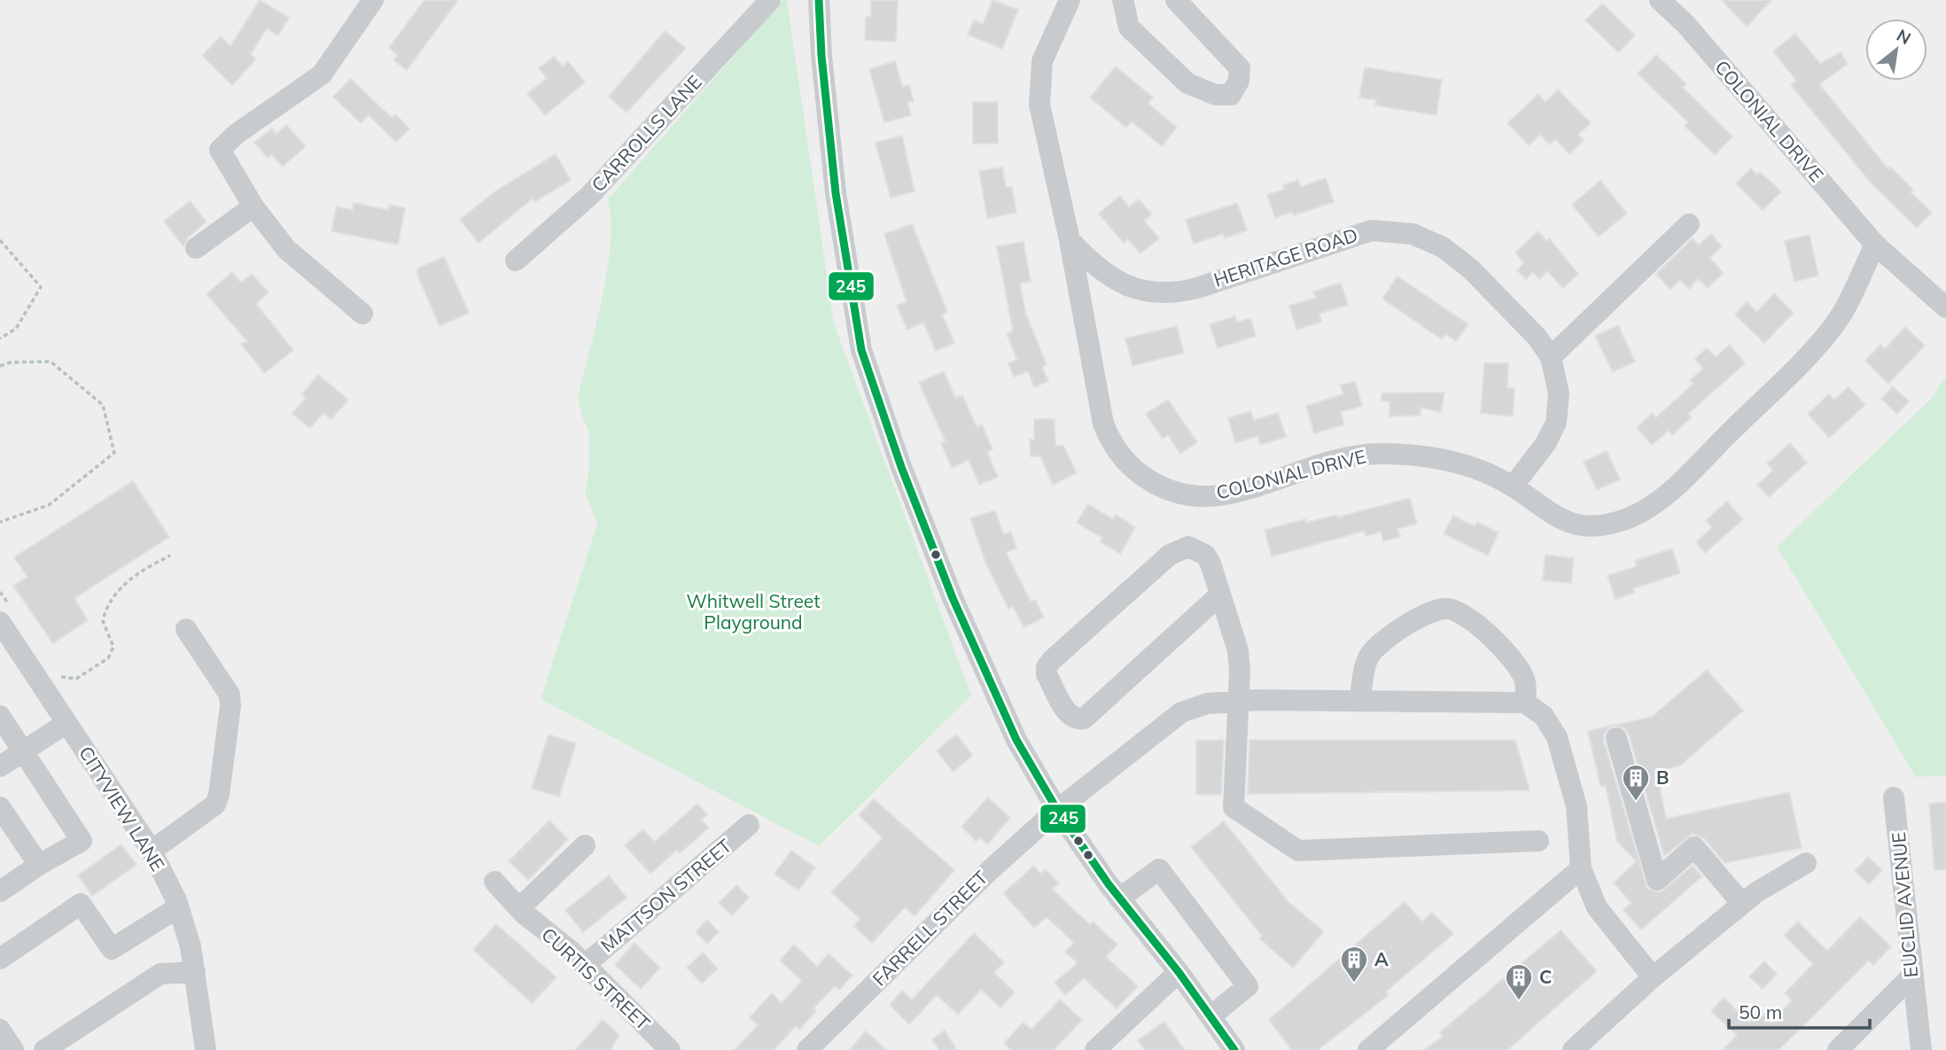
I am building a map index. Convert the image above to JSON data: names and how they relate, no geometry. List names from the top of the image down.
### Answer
{
  "streets": {
    "street": [
      "COLONIAL DRIVE",
      "CARROLLS LANE",
      "HERITAGE ROAD",
      "CITYVIEW LANE",
      "MATTSON STREET",
      "EUCLID AVENUE",
      "FARRELL STREET",
      "CURTIS STREET"
    ]
  },
  "crossings": [
    ["COLONIAL DRIVE", "HERITAGE ROAD"],
    ["MATTSON STREET", "CURTIS STREET"]
  ],
  "parks": ["Whitwell Street Playground"],
  "places": {
    "building": ["B", "A", "C"]
  },
  "lines": ["transit line 245"],
  "scale_bar": "50 m",
  "north": "top right"
}
